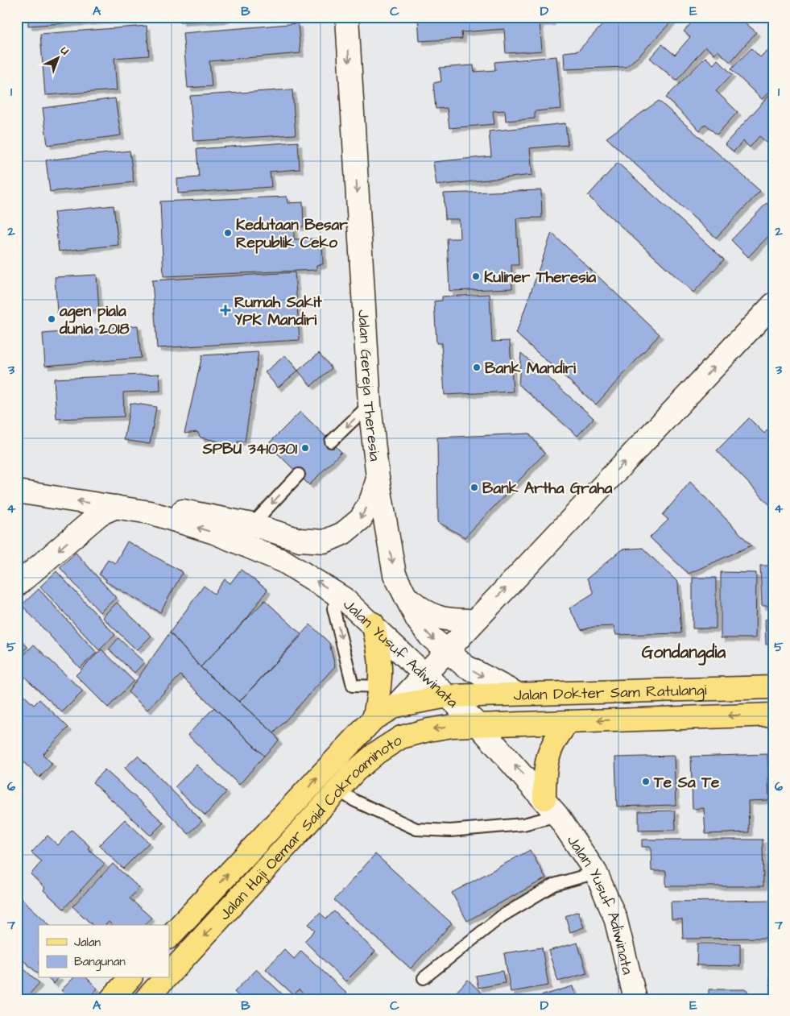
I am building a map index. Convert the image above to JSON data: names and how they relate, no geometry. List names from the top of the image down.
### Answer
{
  "streets": {
    "main road": ["Jalan Dokter Sam Ratulangi", "Jalan Haji Oemar Said Cokroaminoto"],
    "street": ["Jalan Gereja Theresia", "Jalan Yusuf Adiwinata"]
  },
  "crossings": [
    ["Jalan Gereja Theresia", "Jalan Dokter Sam Ratulangi"],
    ["Jalan Gereja Theresia", "Jalan Haji Oemar Said Cokroaminoto"],
    ["Jalan Yusuf Adiwinata", "Jalan Dokter Sam Ratulangi"],
    ["Jalan Yusuf Adiwinata", "Jalan Haji Oemar Said Cokroaminoto"],
    ["Jalan Dokter Sam Ratulangi", "Jalan Haji Oemar Said Cokroaminoto"]
  ],
  "one_way": ["Jalan Gereja Theresia", "Jalan Yusuf Adiwinata"],
  "districts": ["Gondangdia"],
  "places": {
    "other": [
      "Kedutaan Besar Republik Ceko",
      "Kuliner Theresia",
      "agen piala dunia 2018",
      "Bank Mandiri",
      "SPBU 3410301",
      "Bank Artha Graha",
      "Te Sa Te"
    ],
    "health": ["Rumah Sakit YPK Mandiri"]
  },
  "legend": ["Jalan", "Bangunan"],
  "north": "top right",
  "grid": {
    "columns": [
      "A",
      "B",
      "C",
      "D",
      "E"
    ],
    "rows": [
      "1",
      "2",
      "3",
      "4",
      "5",
      "6",
      "7"
    ]
  }
}
